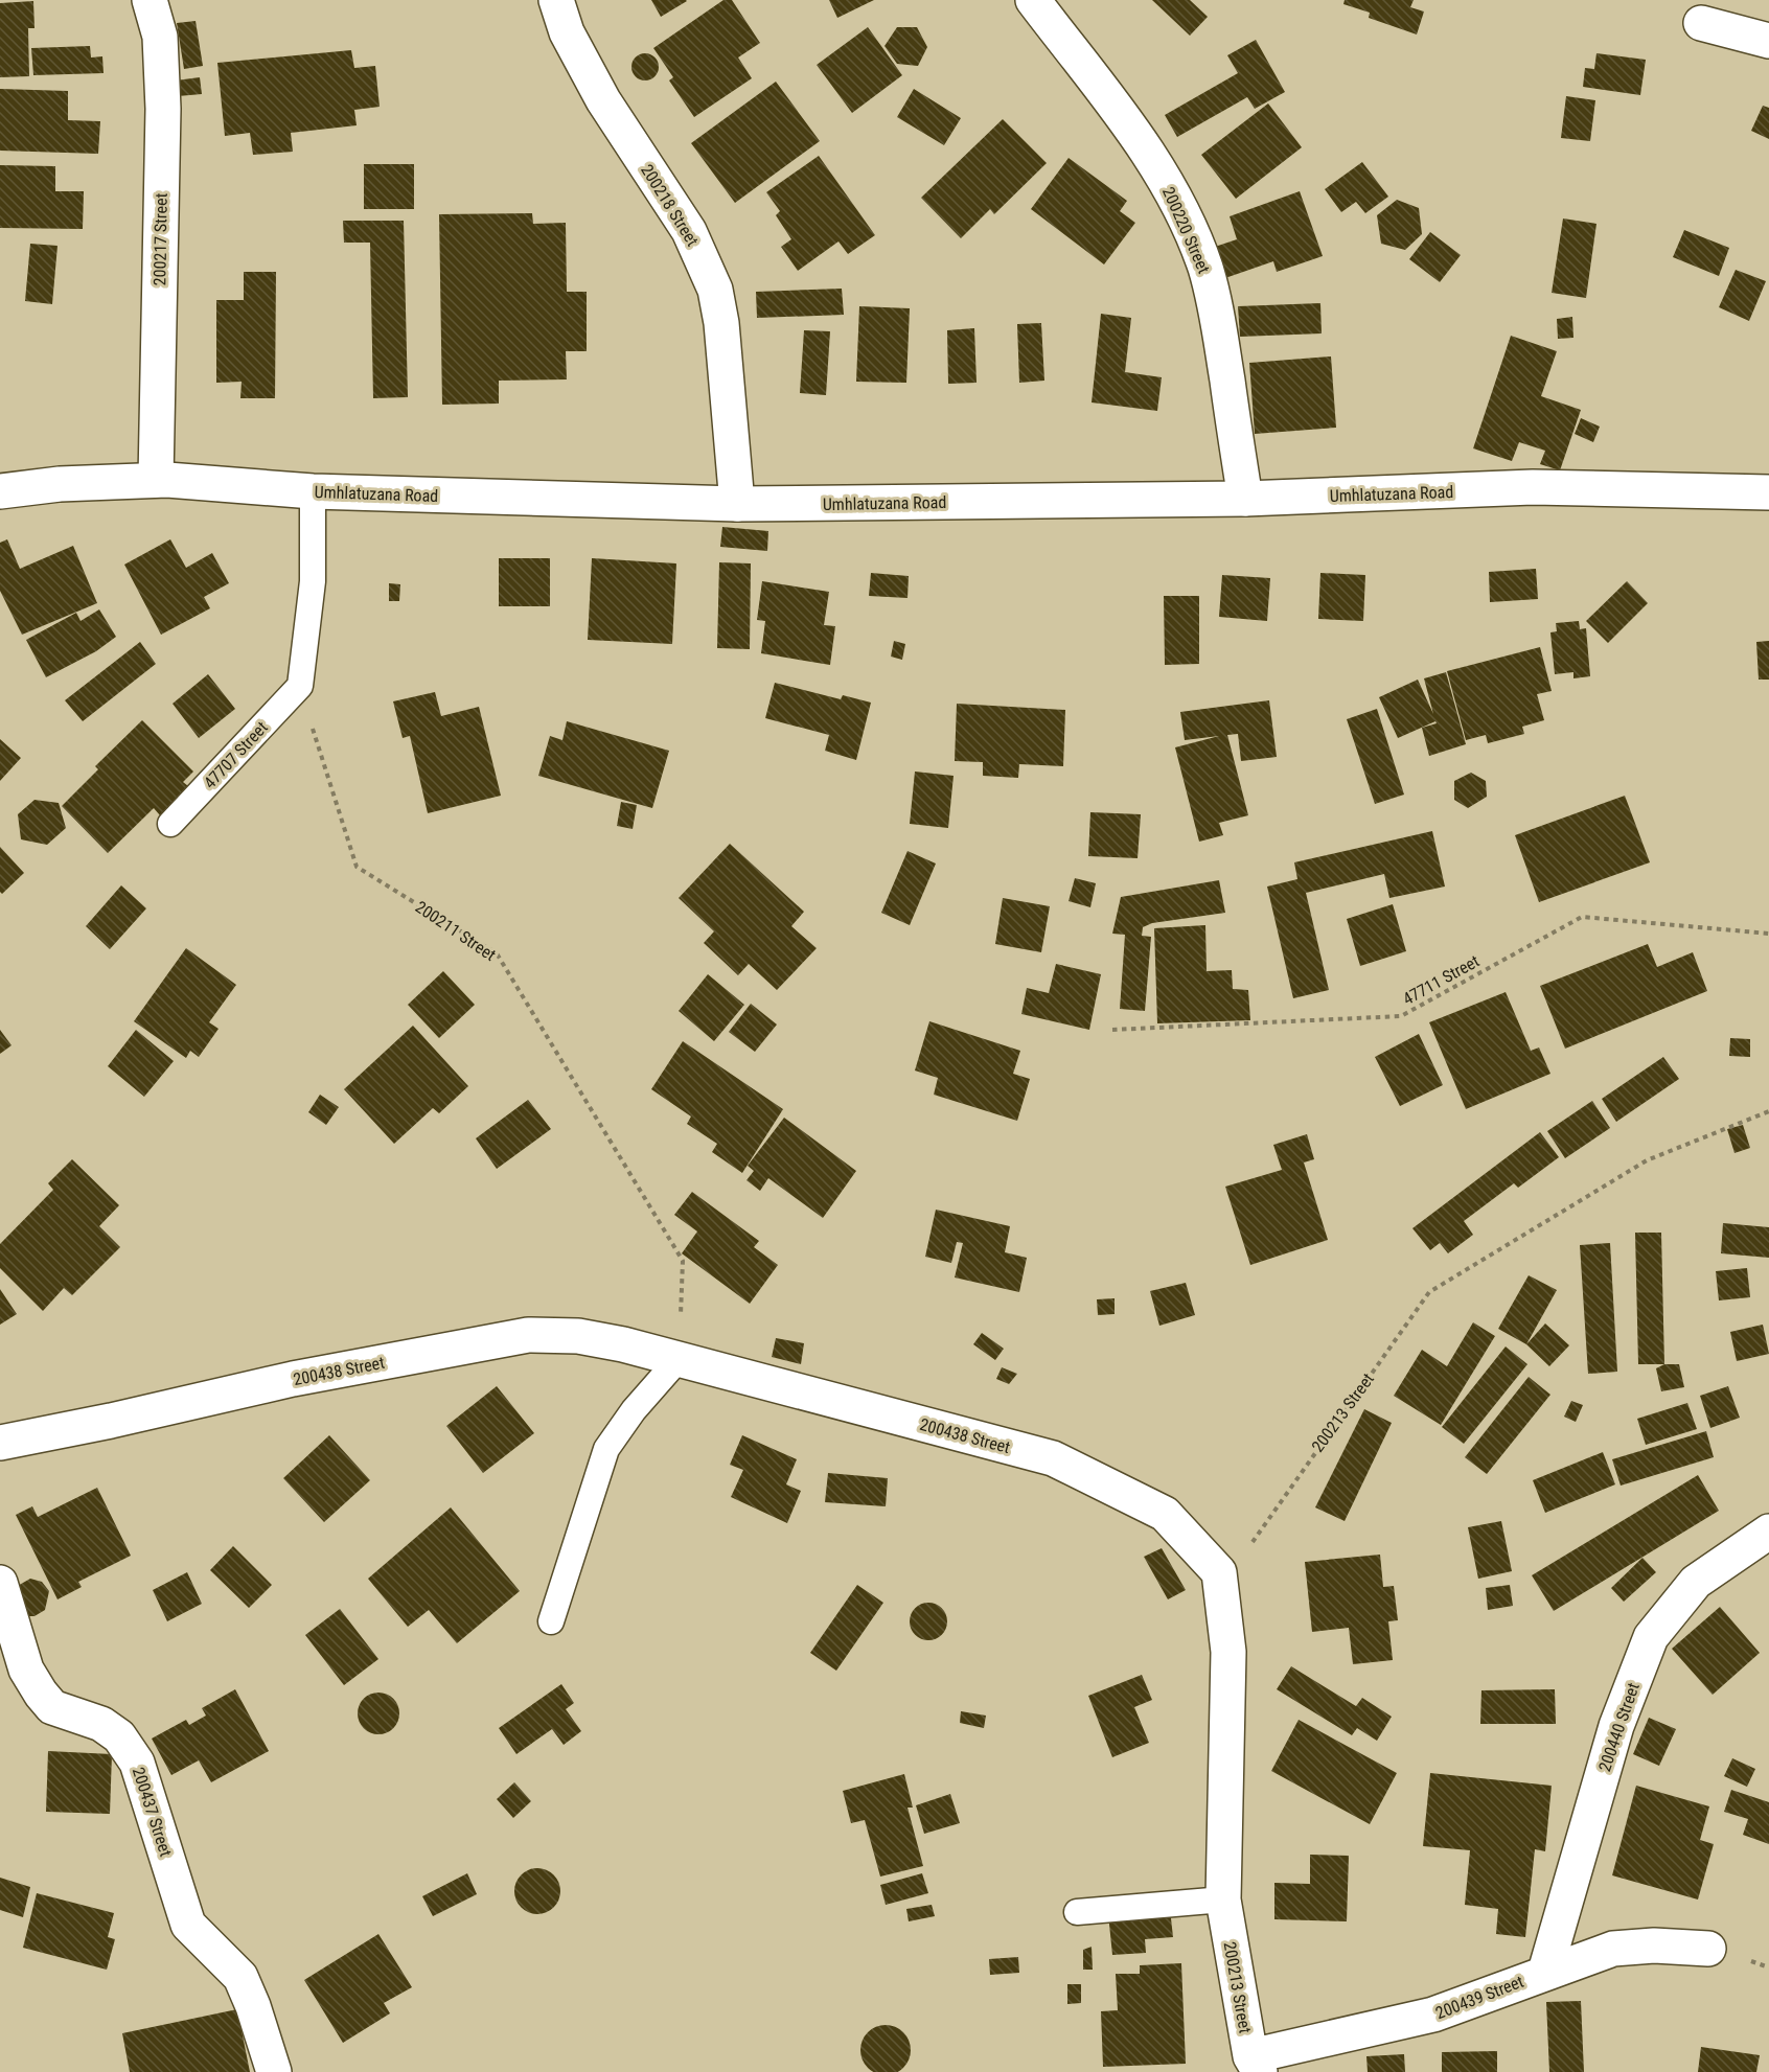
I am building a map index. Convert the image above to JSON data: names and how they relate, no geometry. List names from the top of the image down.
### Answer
{
  "streets": {
    "street": [
      "200218 Street",
      "200220 Street",
      "200217 Street",
      "Umhlatuzana Road",
      "200438 Street",
      "200213 Street",
      "200440 Street",
      "200437 Street",
      "200439 Street"
    ],
    "lane": ["47707 Street"],
    "path": ["200211 Street", "47711 Street"]
  },
  "crossings": [
    ["200218 Street", "Umhlatuzana Road"],
    ["200220 Street", "Umhlatuzana Road"],
    ["200217 Street", "Umhlatuzana Road"],
    ["47707 Street", "200211 Street"],
    ["200211 Street", "200438 Street"],
    ["200438 Street", "200213 Street"],
    ["200213 Street", "200439 Street"],
    ["200440 Street", "200439 Street"]
  ]
}
